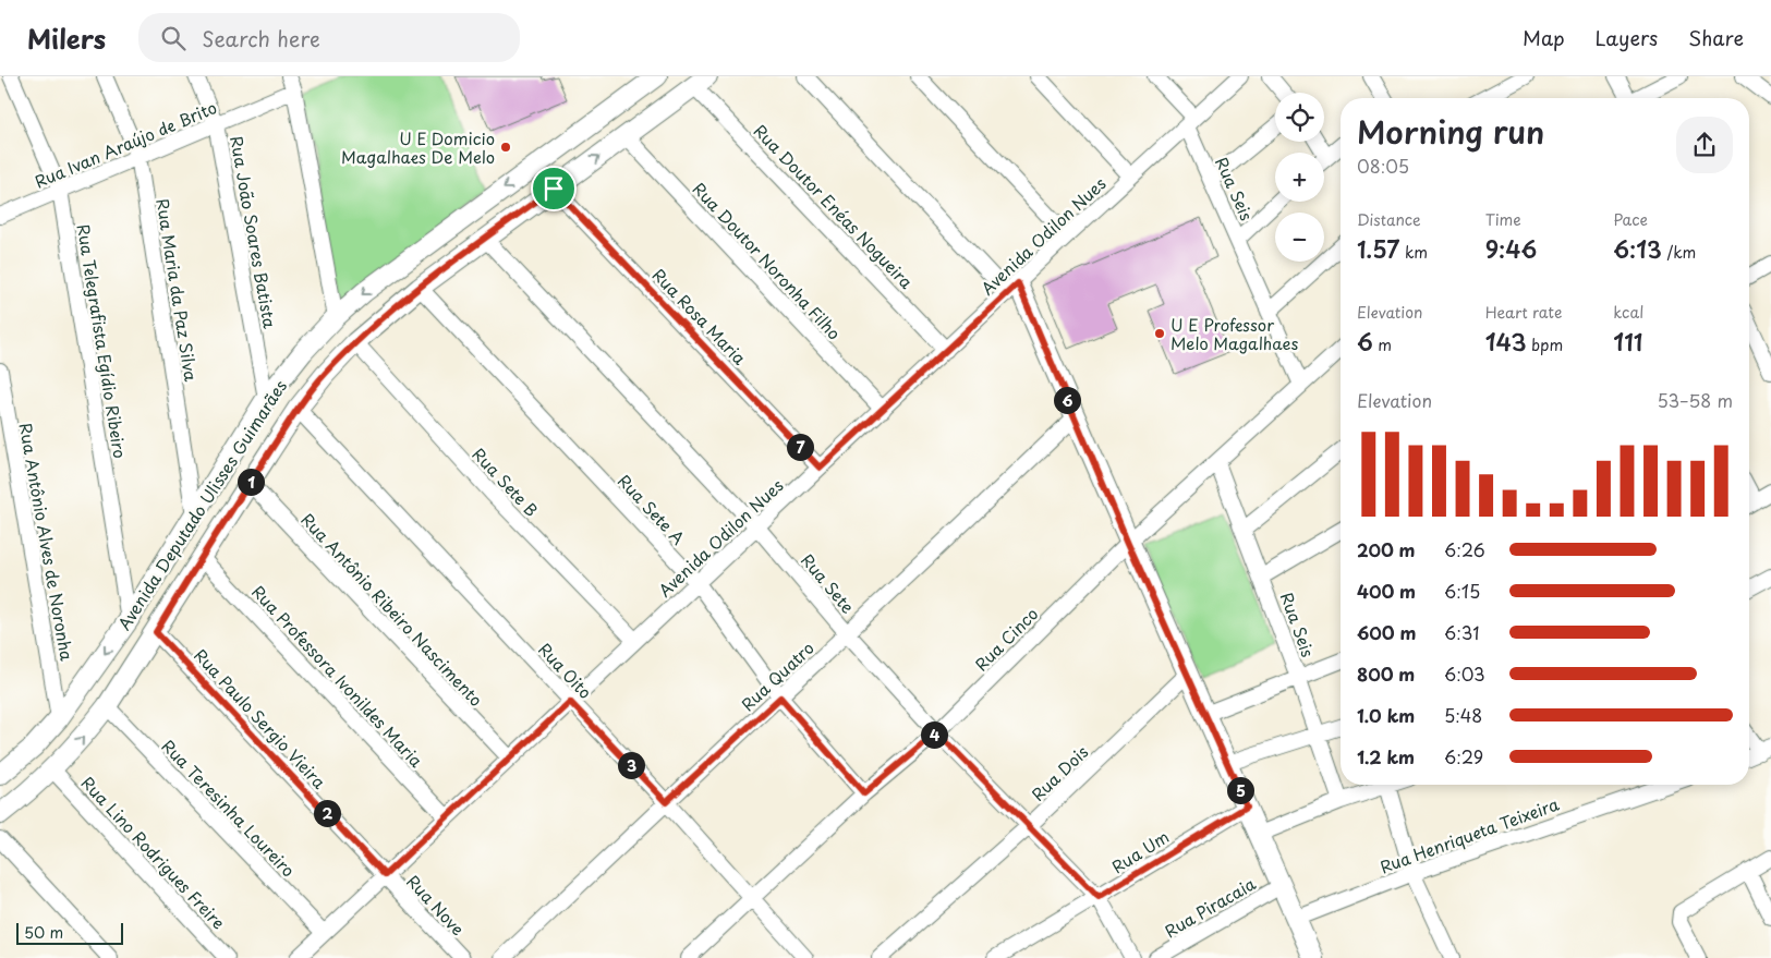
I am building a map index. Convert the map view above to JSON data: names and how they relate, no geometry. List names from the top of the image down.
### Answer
{
  "streets": {
    "street": [
      "Rua Ivan Araújo de Brito",
      "Rua Seis",
      "Rua Doutor Enéas Nogueira",
      "Rua João Soares Batista",
      "Avenida Odilon Nues",
      "Rua Doutor Noronha Filho",
      "Rua Maria da Paz Silva",
      "Rua Rosa Maria",
      "Rua Telegrafista Egídio Ribeiro",
      "Rua Sete B",
      "Avenida Deputado Ulisses Guimarães",
      "Rua Sete A",
      "Rua Antônio Alves de Noronha",
      "Rua Sete",
      "Rua Antônio Ribeiro Nascimento",
      "Rua Cinco",
      "Rua Oito",
      "Rua Professora Ivonildes Maria",
      "Rua Quatro",
      "Rua Paulo Sergio Vieira",
      "Rua Dois",
      "Rua Teresinha Loureiro",
      "Rua Henriqueta Teixeira",
      "Rua Um",
      "Rua Lino Rodrigues Freire",
      "Rua Nove",
      "Rua Piracaia"
    ]
  },
  "crossings": [
    ["Rua Ivan Araújo de Brito", "Rua João Soares Batista"],
    ["Rua Ivan Araújo de Brito", "Rua Maria da Paz Silva"],
    ["Rua Ivan Araújo de Brito", "Rua Telegrafista Egídio Ribeiro"],
    ["Rua Seis", "Avenida Odilon Nues"],
    ["Rua Seis", "Rua Cinco"],
    ["Rua Doutor Enéas Nogueira", "Avenida Odilon Nues"],
    ["Rua Doutor Enéas Nogueira", "Avenida Deputado Ulisses Guimarães"],
    ["Rua João Soares Batista", "Avenida Deputado Ulisses Guimarães"],
    ["Avenida Odilon Nues", "Rua Doutor Noronha Filho"],
    ["Avenida Odilon Nues", "Rua Rosa Maria"],
    ["Avenida Odilon Nues", "Rua Sete B"],
    ["Avenida Odilon Nues", "Rua Sete A"],
    ["Avenida Odilon Nues", "Rua Sete"],
    ["Avenida Odilon Nues", "Rua Antônio Ribeiro Nascimento"],
    ["Avenida Odilon Nues", "Rua Oito"],
    ["Avenida Odilon Nues", "Rua Professora Ivonildes Maria"],
    ["Avenida Odilon Nues", "Rua Paulo Sergio Vieira"],
    ["Avenida Odilon Nues", "Rua Teresinha Loureiro"],
    ["Avenida Odilon Nues", "Rua Nove"],
    ["Rua Doutor Noronha Filho", "Avenida Deputado Ulisses Guimarães"],
    ["Rua Maria da Paz Silva", "Avenida Deputado Ulisses Guimarães"],
    ["Rua Rosa Maria", "Avenida Deputado Ulisses Guimarães"],
    ["Rua Telegrafista Egídio Ribeiro", "Avenida Deputado Ulisses Guimarães"],
    ["Rua Sete B", "Avenida Deputado Ulisses Guimarães"],
    ["Avenida Deputado Ulisses Guimarães", "Rua Sete A"],
    ["Avenida Deputado Ulisses Guimarães", "Rua Antônio Alves de Noronha"],
    ["Avenida Deputado Ulisses Guimarães", "Rua Sete"],
    ["Avenida Deputado Ulisses Guimarães", "Rua Antônio Ribeiro Nascimento"],
    ["Avenida Deputado Ulisses Guimarães", "Rua Oito"],
    ["Avenida Deputado Ulisses Guimarães", "Rua Professora Ivonildes Maria"],
    ["Avenida Deputado Ulisses Guimarães", "Rua Paulo Sergio Vieira"],
    ["Avenida Deputado Ulisses Guimarães", "Rua Teresinha Loureiro"],
    ["Avenida Deputado Ulisses Guimarães", "Rua Lino Rodrigues Freire"],
    ["Rua Sete A", "Rua Cinco"],
    ["Rua Sete A", "Rua Quatro"],
    ["Rua Sete", "Rua Cinco"],
    ["Rua Sete", "Rua Quatro"],
    ["Rua Sete", "Rua Dois"],
    ["Rua Sete", "Rua Um"],
    ["Rua Cinco", "Rua Oito"],
    ["Rua Oito", "Rua Quatro"],
    ["Rua Paulo Sergio Vieira", "Rua Nove"]
  ],
  "places": ["U E Domicio Magalhaes De Melo", "U E Professor Melo Magalhaes"],
  "scale_bar": "50 m",
  "page": {
    "header": "Milers",
    "search": "Search here",
    "nav": ["Map", "Layers", "Share"],
    "map_buttons": ["+", "−"],
    "heading": ["Morning run", "08:05"],
    "stats": [
      ["Distance", "1.57 km"],
      ["Time", "9:46"],
      ["Pace", "6:13 /km"],
      ["Elevation", "6 m"],
      ["Heart rate", "143 bpm"],
      ["kcal", "111"]
    ],
    "chart": ["Elevation", "53–58 m"],
    "pins": [
      "6",
      "7",
      "1",
      "4",
      "3",
      "5",
      "2"
    ],
    "list": [
      {
        "name": "200 m",
        "note": "6:26"
      },
      {
        "name": "400 m",
        "note": "6:15"
      },
      {
        "name": "600 m",
        "note": "6:31"
      },
      {
        "name": "800 m",
        "note": "6:03"
      },
      {
        "name": "1.0 km",
        "note": "5:48"
      },
      {
        "name": "1.2 km",
        "note": "6:29"
      }
    ],
    "scale": "50 m"
  }
}
